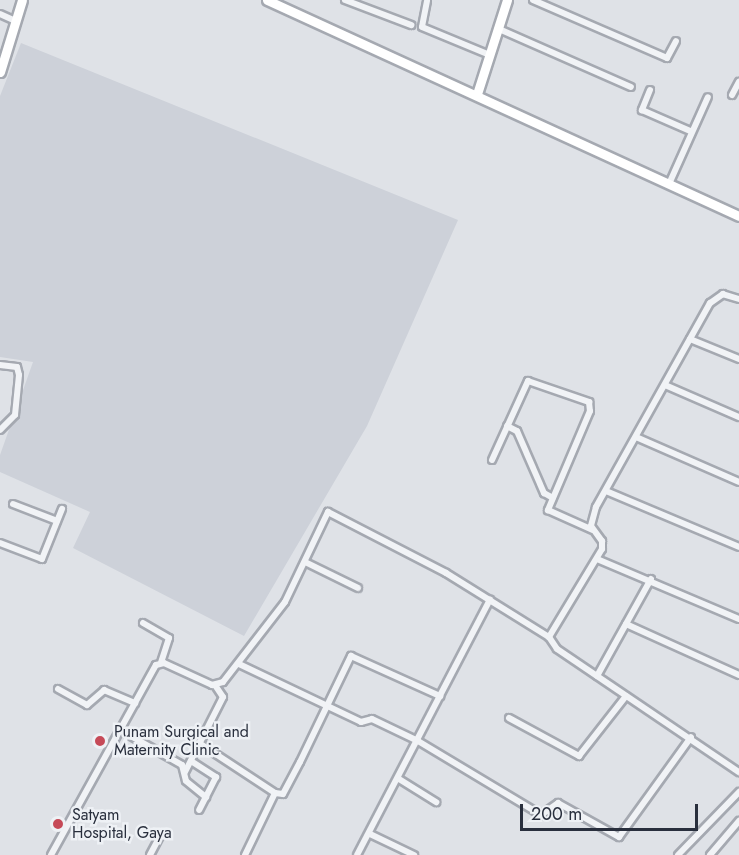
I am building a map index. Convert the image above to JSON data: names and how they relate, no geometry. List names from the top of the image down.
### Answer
{
  "places": ["Punam Surgical and Maternity Clinic", "Satyam Hospital, Gaya"],
  "scale_bar": "200 m"
}
